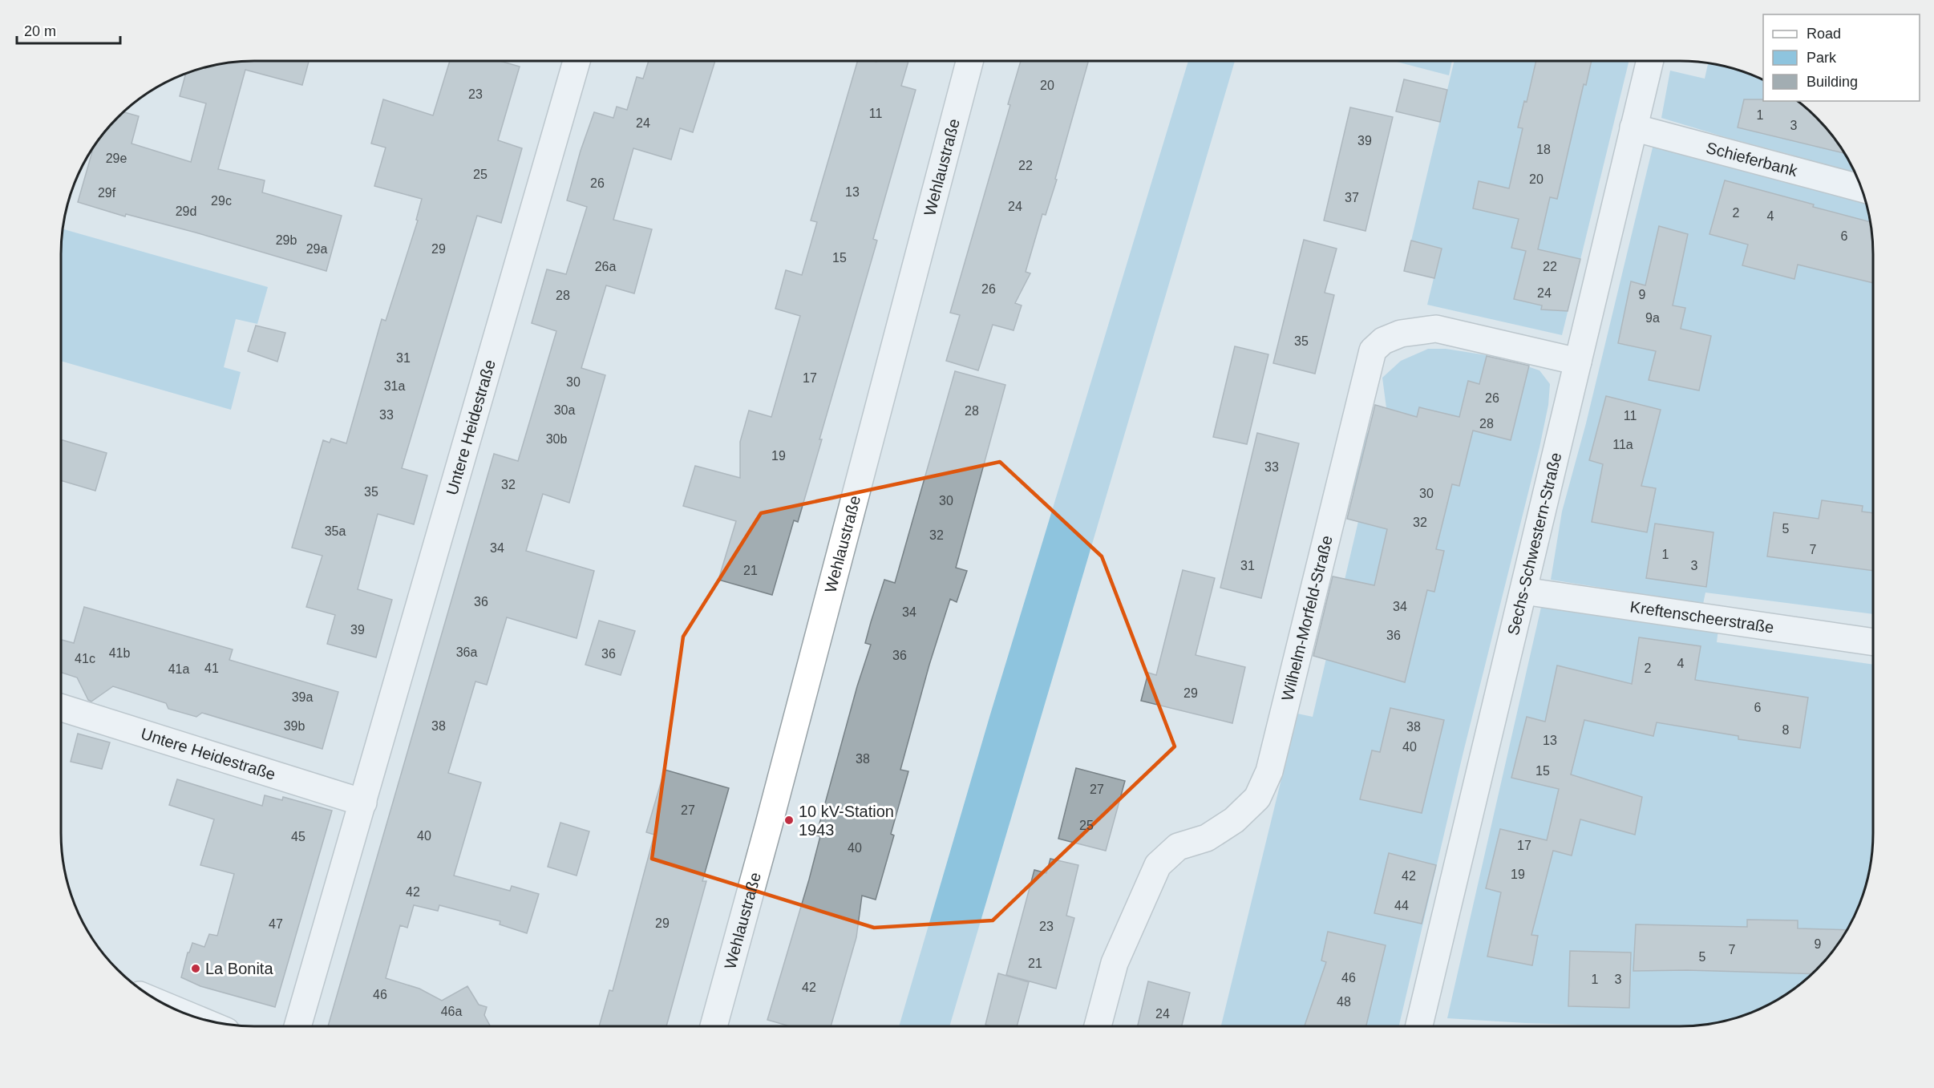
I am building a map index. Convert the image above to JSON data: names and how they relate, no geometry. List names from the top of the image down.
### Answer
{
  "streets": {
    "street": [
      "Schieferbank",
      "Wehlaustraße",
      "Untere Heidestraße",
      "Sechs-Schwestern-Straße",
      "Kreftenscheerstraße",
      "Wilhelm-Morfeld-Straße"
    ]
  },
  "crossings": [
    ["Schieferbank", "Sechs-Schwestern-Straße"],
    ["Sechs-Schwestern-Straße", "Kreftenscheerstraße"],
    ["Sechs-Schwestern-Straße", "Wilhelm-Morfeld-Straße"]
  ],
  "places": ["10 kV-Station 1943", "La Bonita"],
  "house_numbers": [
    "20",
    "23",
    "11",
    "1",
    "24",
    "3",
    "39",
    "18",
    "29e",
    "22",
    "25",
    "20",
    "26",
    "13",
    "29f",
    "37",
    "29c",
    "24",
    "29d",
    "2",
    "4",
    "6",
    "29b",
    "29a",
    "29",
    "15",
    "26a",
    "22",
    "26",
    "24",
    "9",
    "28",
    "9a",
    "35",
    "31",
    "17",
    "30",
    "31a",
    "26",
    "30a",
    "28",
    "33",
    "11",
    "28",
    "30b",
    "11a",
    "19",
    "33",
    "32",
    "35",
    "30",
    "30",
    "32",
    "5",
    "35a",
    "32",
    "34",
    "7",
    "1",
    "31",
    "3",
    "21",
    "36",
    "34",
    "34",
    "39",
    "36",
    "36a",
    "41b",
    "36",
    "36",
    "41c",
    "4",
    "41",
    "2",
    "41a",
    "29",
    "39a",
    "6",
    "39b",
    "38",
    "38",
    "8",
    "13",
    "40",
    "38",
    "15",
    "27",
    "27",
    "25",
    "40",
    "45",
    "17",
    "40",
    "19",
    "42",
    "42",
    "44",
    "29",
    "47",
    "23",
    "9",
    "7",
    "5",
    "21",
    "46",
    "1",
    "3",
    "42",
    "46",
    "48",
    "46a",
    "24"
  ],
  "legend": ["Road", "Park", "Building"],
  "scale_bar": "20 m"
}
